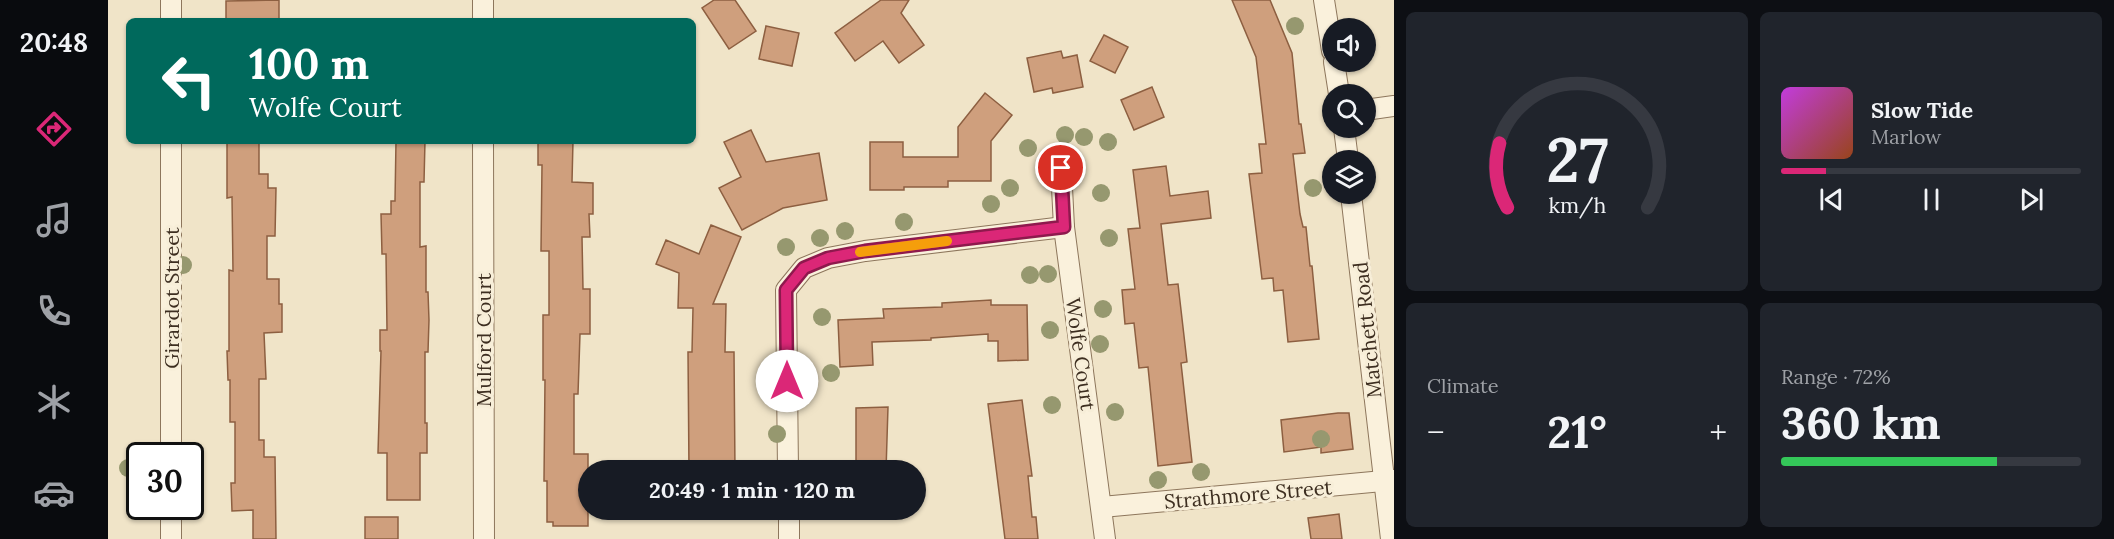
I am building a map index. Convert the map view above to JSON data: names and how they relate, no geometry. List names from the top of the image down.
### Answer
{
  "streets": {
    "street": [
      "Girardot Street",
      "Matchett Road",
      "Mulford Court",
      "Wolfe Court",
      "Strathmore Street"
    ]
  },
  "crossings": [
    ["Matchett Road", "Strathmore Street"],
    ["Wolfe Court", "Strathmore Street"]
  ],
  "page": {
    "tabs": "20:48",
    "turn": ["100 m", "Wolfe Court"],
    "song": ["Slow Tide", "Marlow"],
    "tile": [
      "Climate",
      ["Range · 72%", "360 km"]
    ],
    "heat": ["−", "21°", "+"],
    "limit": "30",
    "trip": "20:49 · 1 min · 120 m",
    "gauge": ["27", "km/h"]
  }
}
